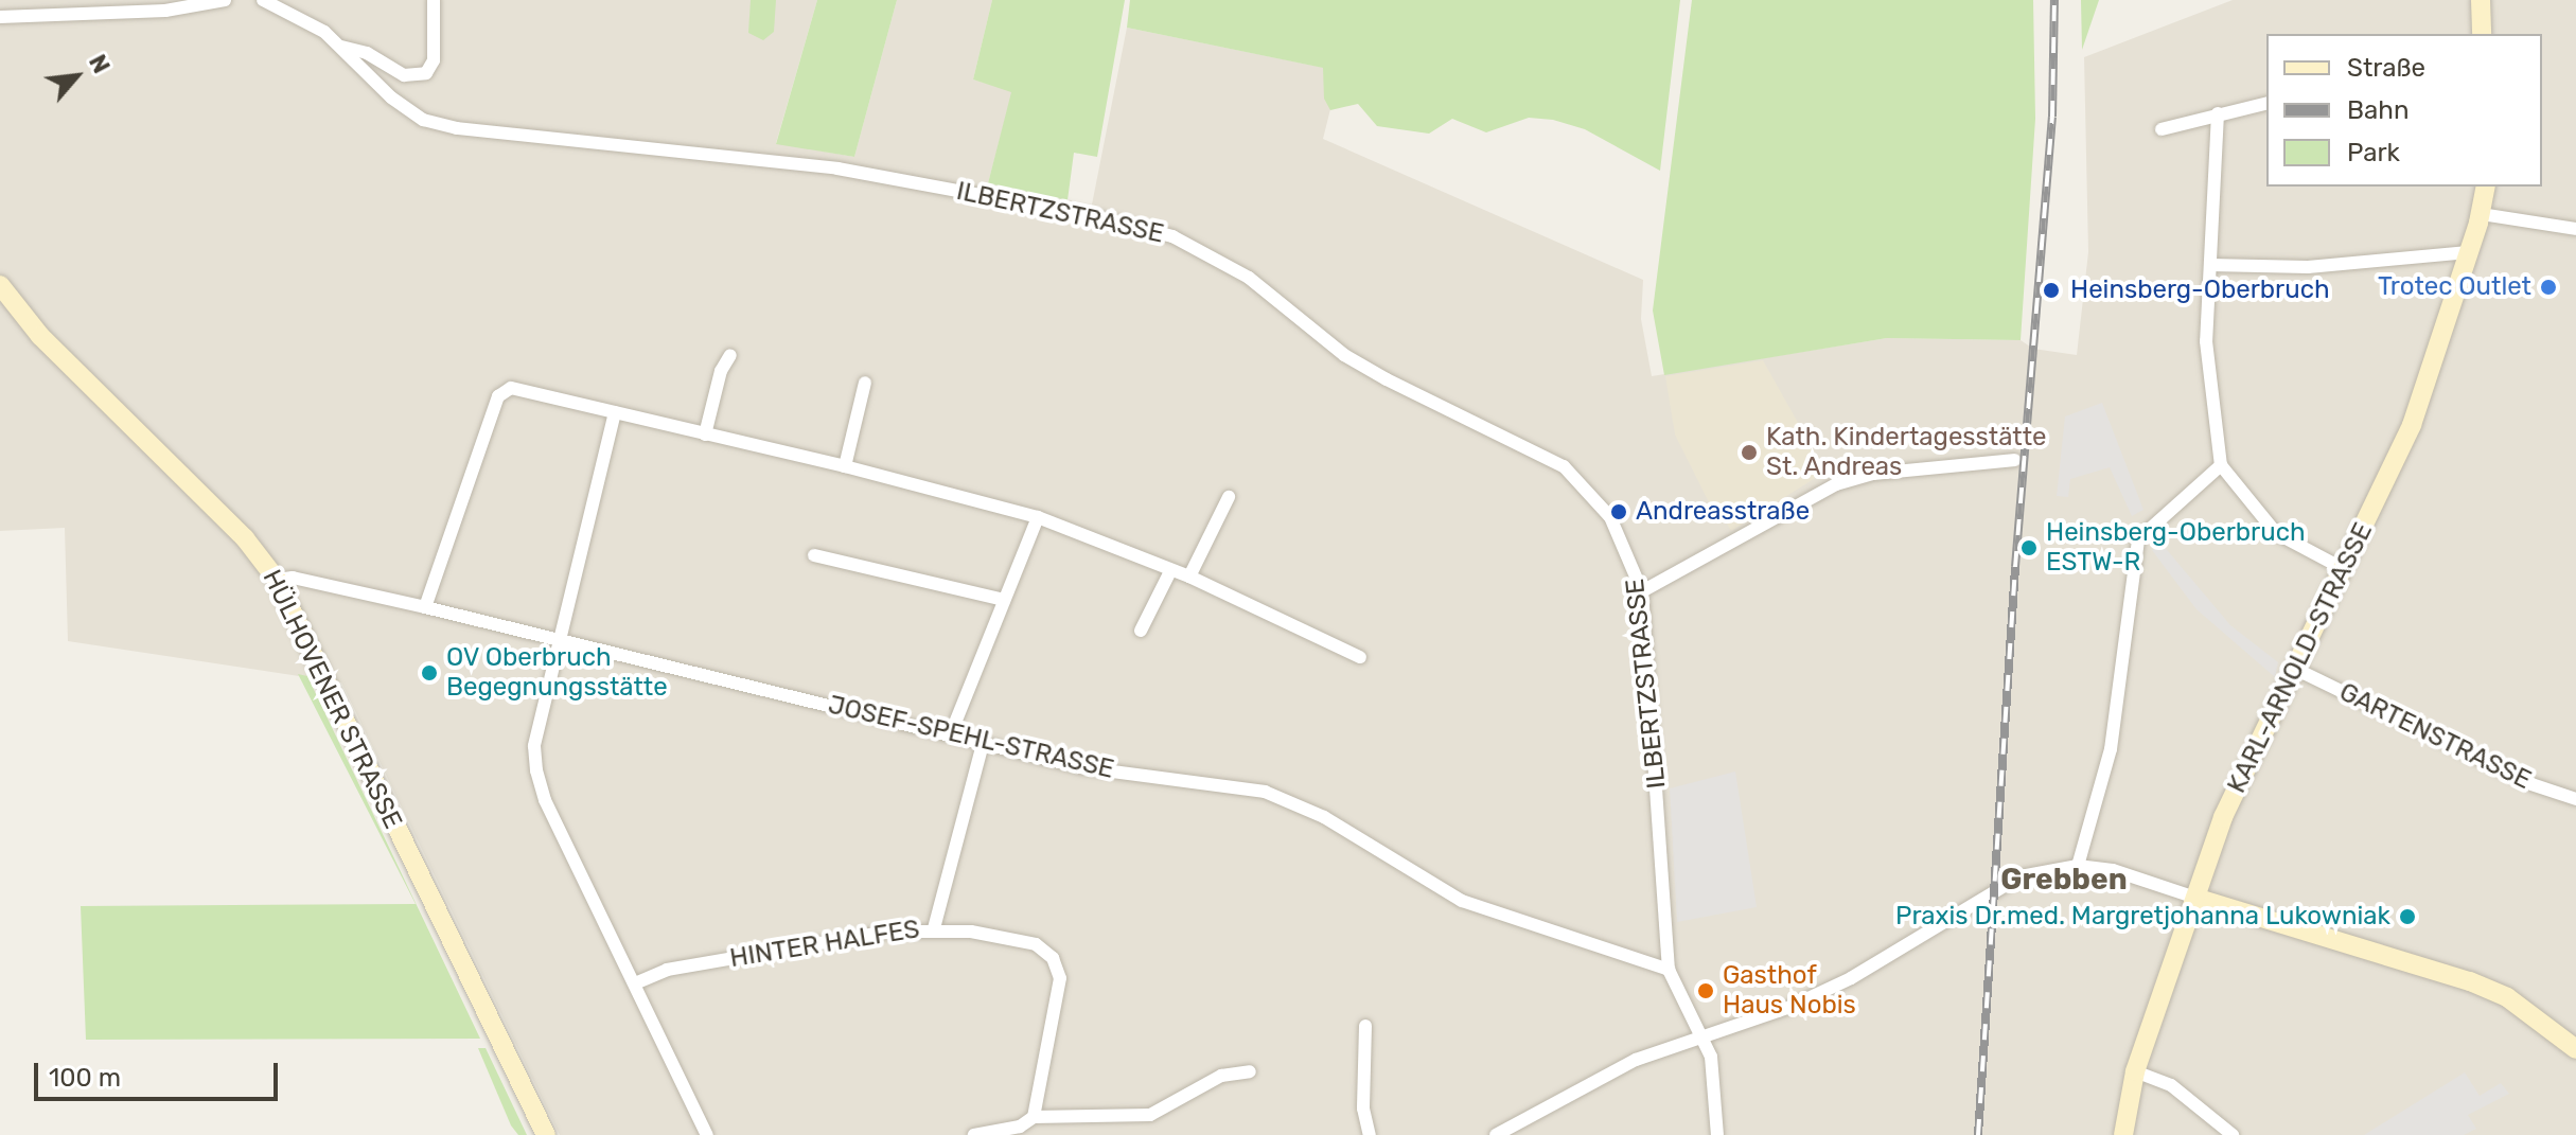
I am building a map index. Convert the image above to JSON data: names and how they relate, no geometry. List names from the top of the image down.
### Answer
{
  "streets": {
    "main road": ["KARL-ARNOLD-STRASSE", "HÜLHOVENER STRASSE"],
    "street": [
      "ILBERTZSTRASSE",
      "GARTENSTRASSE",
      "JOSEF-SPEHL-STRASSE",
      "HINTER HALFES"
    ]
  },
  "crossings": [
    ["ILBERTZSTRASSE", "JOSEF-SPEHL-STRASSE"],
    ["KARL-ARNOLD-STRASSE", "GARTENSTRASSE"],
    ["HÜLHOVENER STRASSE", "JOSEF-SPEHL-STRASSE"]
  ],
  "districts": ["Grebben"],
  "places": [
    "Trotec Outlet",
    "Heinsberg-Oberbruch",
    "Kath. Kindertagesstätte St. Andreas",
    "Andreasstraße",
    "Heinsberg-Oberbruch ESTW-R",
    "OV Oberbruch Begegnungsstätte",
    "Praxis Dr.med. Margretjohanna Lukowniak",
    "Gasthof Haus Nobis"
  ],
  "legend": ["Straße", "Bahn", "Park"],
  "scale_bar": "100 m",
  "north": "top right"
}
